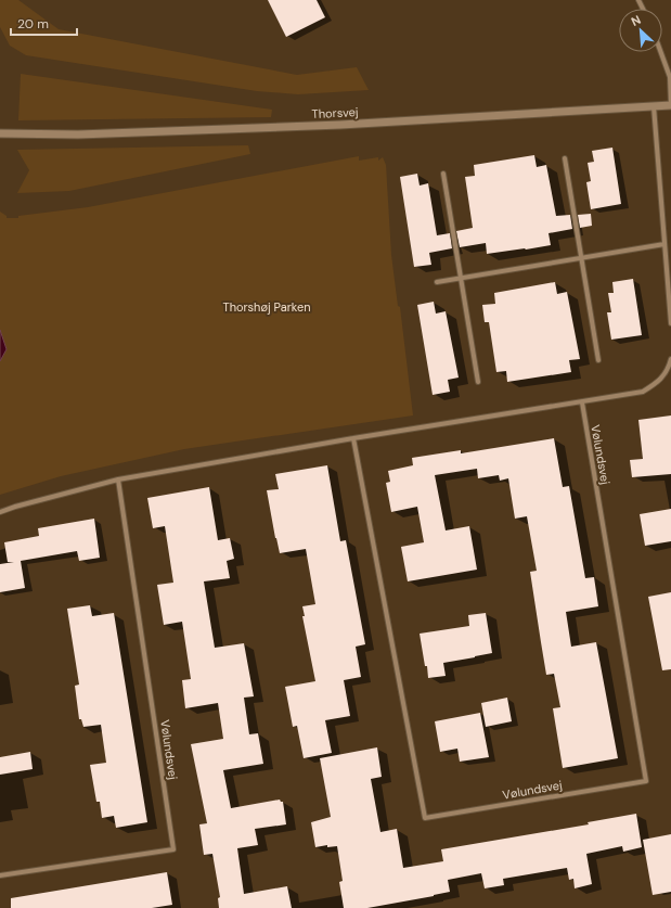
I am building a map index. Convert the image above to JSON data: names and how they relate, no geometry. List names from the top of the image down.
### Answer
{
  "streets": {
    "street": ["Thorsvej", "Vølundsvej"]
  },
  "parks": ["Thorshøj Parken"],
  "scale_bar": "20 m",
  "north": "top left"
}
